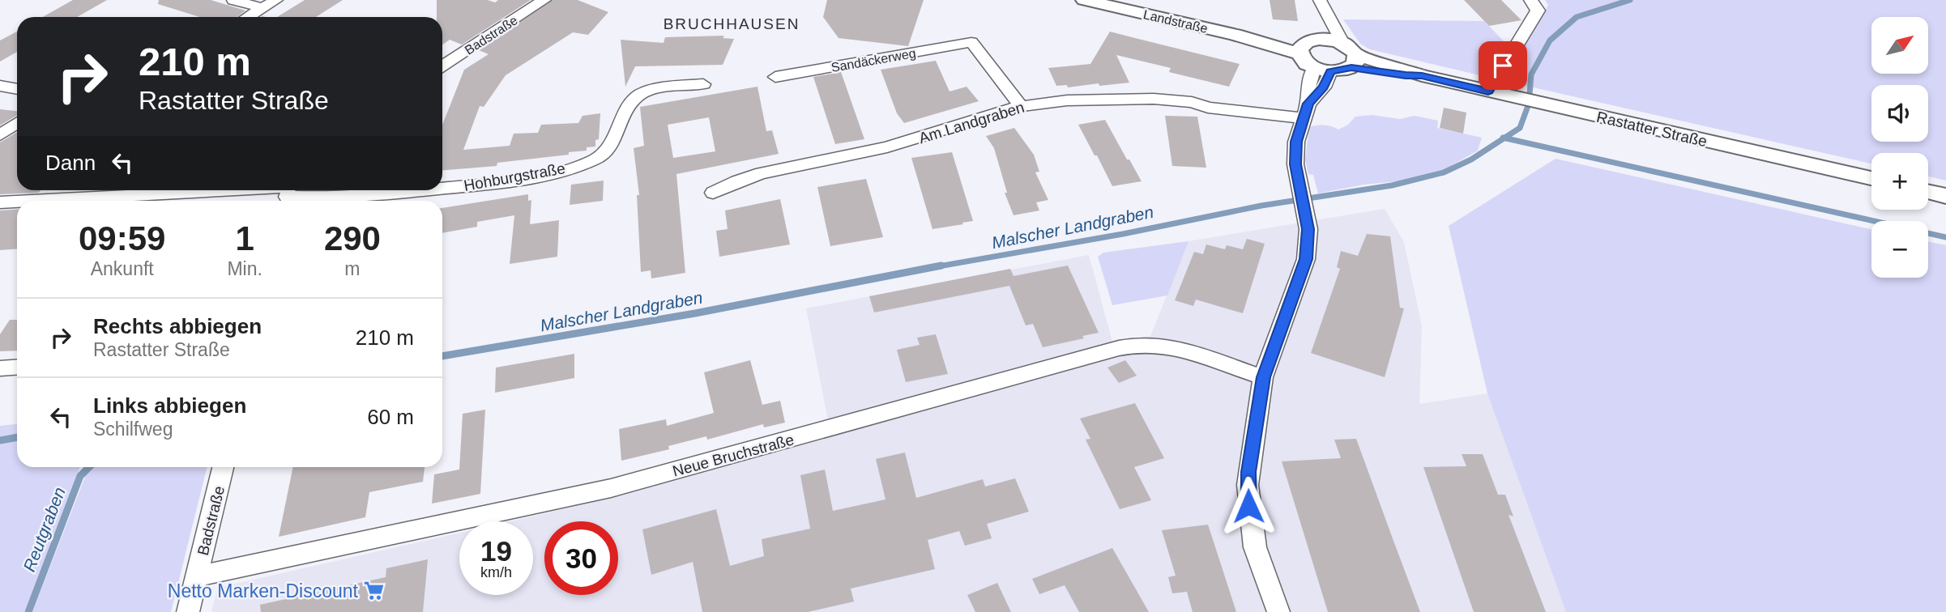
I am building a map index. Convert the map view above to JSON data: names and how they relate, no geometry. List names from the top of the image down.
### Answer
{
  "streets": {
    "street": [
      "Landstraße",
      "Badstraße",
      "Sandäckerweg",
      "Am Landgraben",
      "Rastatter Straße",
      "Hohburgstraße",
      "Neue Bruchstraße"
    ]
  },
  "crossings": [
    ["Badstraße", "Neue Bruchstraße"],
    ["Sandäckerweg", "Am Landgraben"]
  ],
  "districts": ["BRUCHHAUSEN"],
  "water": ["Malscher Landgraben", "Reutgraben"],
  "places": {
    "supermarket": ["Netto Marken-Discount"]
  },
  "north": "top right",
  "page": {
    "map_buttons": ["+", "−"],
    "turn": ["210 m", "Rastatter Straße"],
    "then": "Dann",
    "eta": [
      "09:59",
      "Ankunft",
      "1",
      "Min.",
      "290",
      "m"
    ],
    "list": [
      {
        "name": "Rechts abbiegen",
        "note": "Rastatter Straße",
        "value": "210 m"
      },
      {
        "name": "Links abbiegen",
        "note": "Schilfweg",
        "value": "60 m"
      }
    ],
    "speed": "19 km/h",
    "limit": "30"
  }
}
